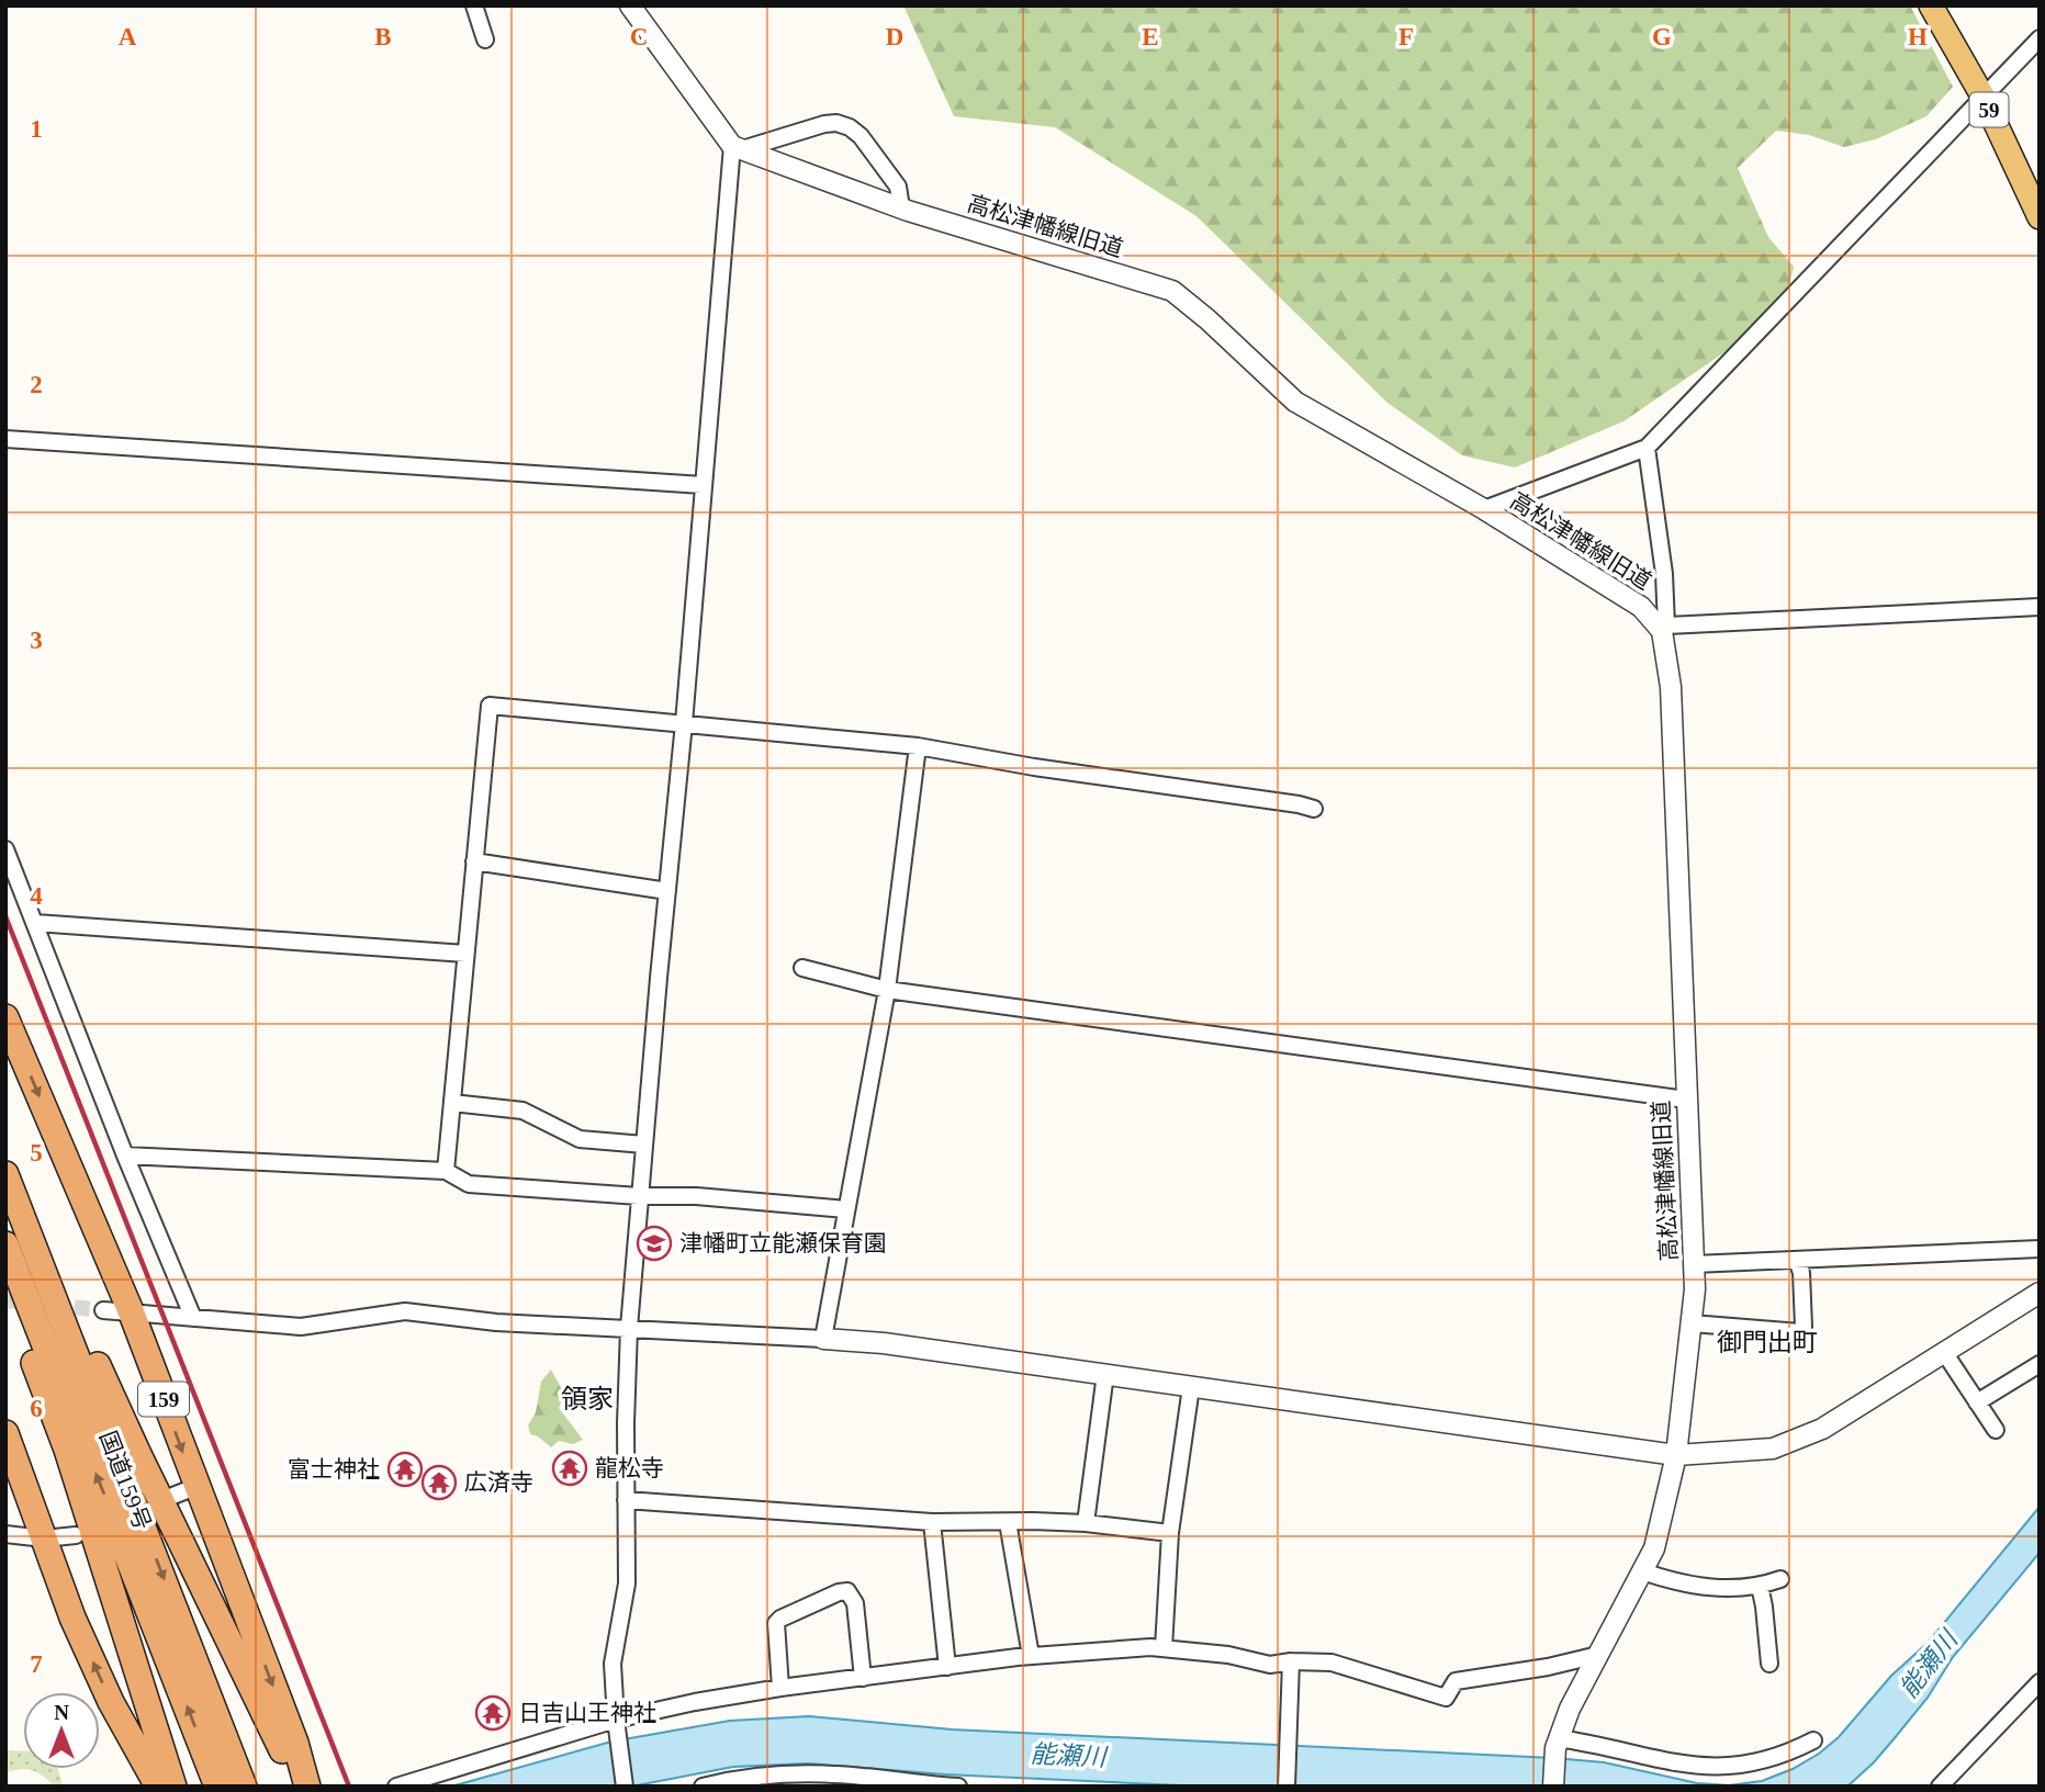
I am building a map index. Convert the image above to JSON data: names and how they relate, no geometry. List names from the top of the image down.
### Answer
{
  "streets": {
    "highway": ["159", "国道159号"],
    "main road": ["59"],
    "street": ["高松津幡線旧道"]
  },
  "crossings": [
    ["159", "国道159号"]
  ],
  "districts": ["御門出町", "領家"],
  "water": ["能瀬川"],
  "places": {
    "school or university": ["津幡町立能瀬保育園"],
    "temple": [
      "龍松寺",
      "富士神社",
      "広済寺",
      "日吉山王神社"
    ]
  },
  "north": "top",
  "grid": {
    "columns": [
      "A",
      "B",
      "C",
      "D",
      "E",
      "F",
      "G",
      "H"
    ],
    "rows": [
      "1",
      "2",
      "3",
      "4",
      "5",
      "6",
      "7"
    ]
  }
}
